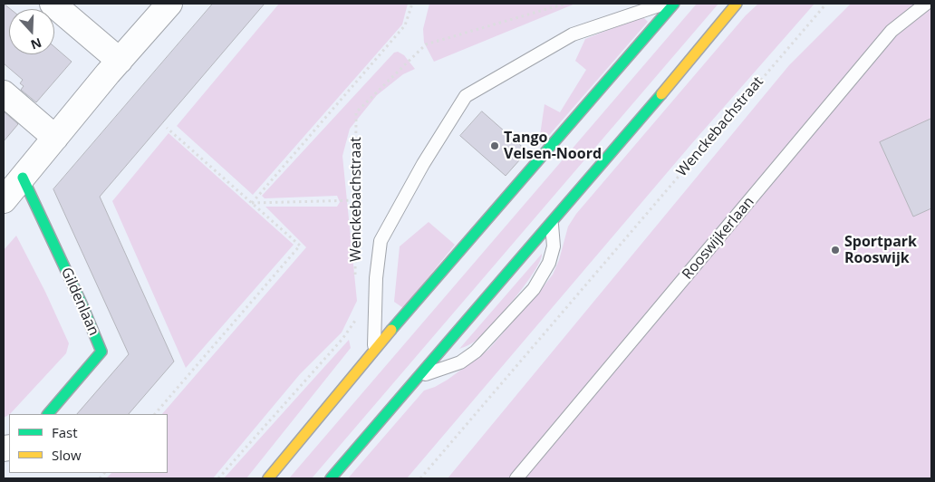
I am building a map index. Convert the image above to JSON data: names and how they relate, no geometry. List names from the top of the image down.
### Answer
{
  "streets": {
    "street": ["Gildenlaan"],
    "lane": ["Rooswijkerlaan"],
    "path": ["Wenckebachstraat"]
  },
  "places": ["Tango Velsen-Noord", "Sportpark Rooswijk"],
  "legend": ["Fast", "Slow"],
  "north": "bottom"
}
